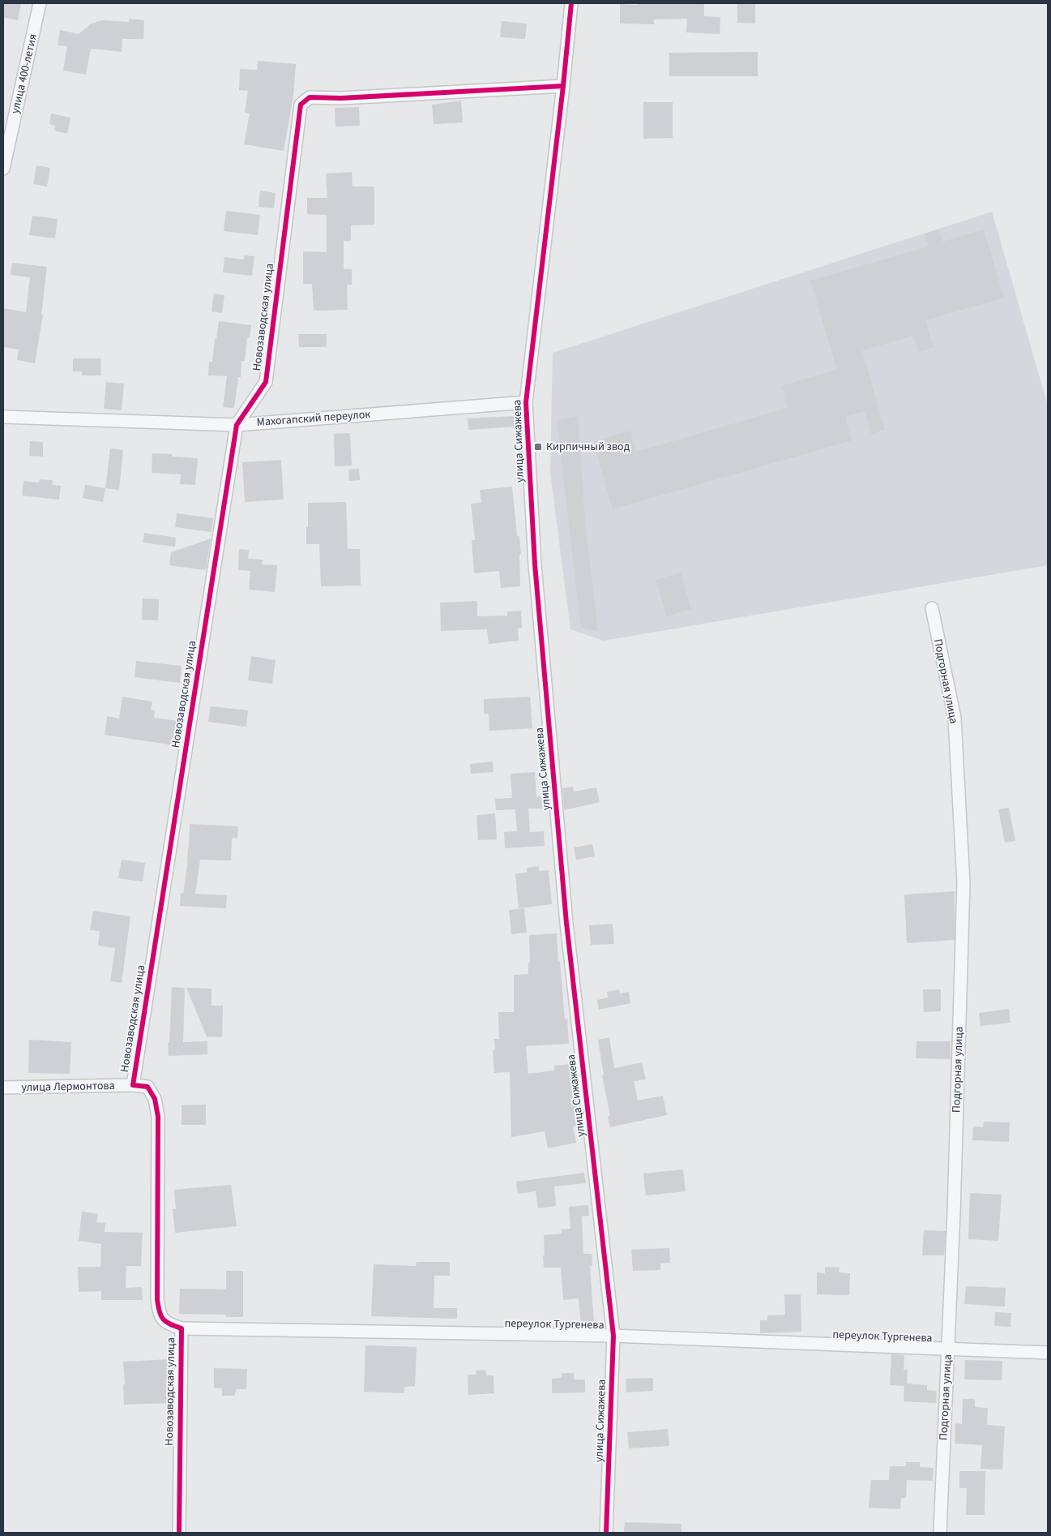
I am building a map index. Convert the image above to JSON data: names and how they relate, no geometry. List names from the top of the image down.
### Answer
{
  "streets": {
    "street": [
      "улица 400-летия",
      "Новозаводская улица",
      "Махогапский переулок",
      "улица Сижажева",
      "Подгорная улица",
      "улица Лермонтова",
      "переулок Тургенева"
    ]
  },
  "crossings": [
    ["Новозаводская улица", "Махогапский переулок"],
    ["Новозаводская улица", "улица Сижажева"],
    ["Новозаводская улица", "улица Лермонтова"],
    ["Новозаводская улица", "переулок Тургенева"],
    ["Махогапский переулок", "улица Сижажева"],
    ["улица Сижажева", "переулок Тургенева"],
    ["Подгорная улица", "переулок Тургенева"]
  ],
  "places": {
    "transit": ["Кирпичный звод"]
  }
}
